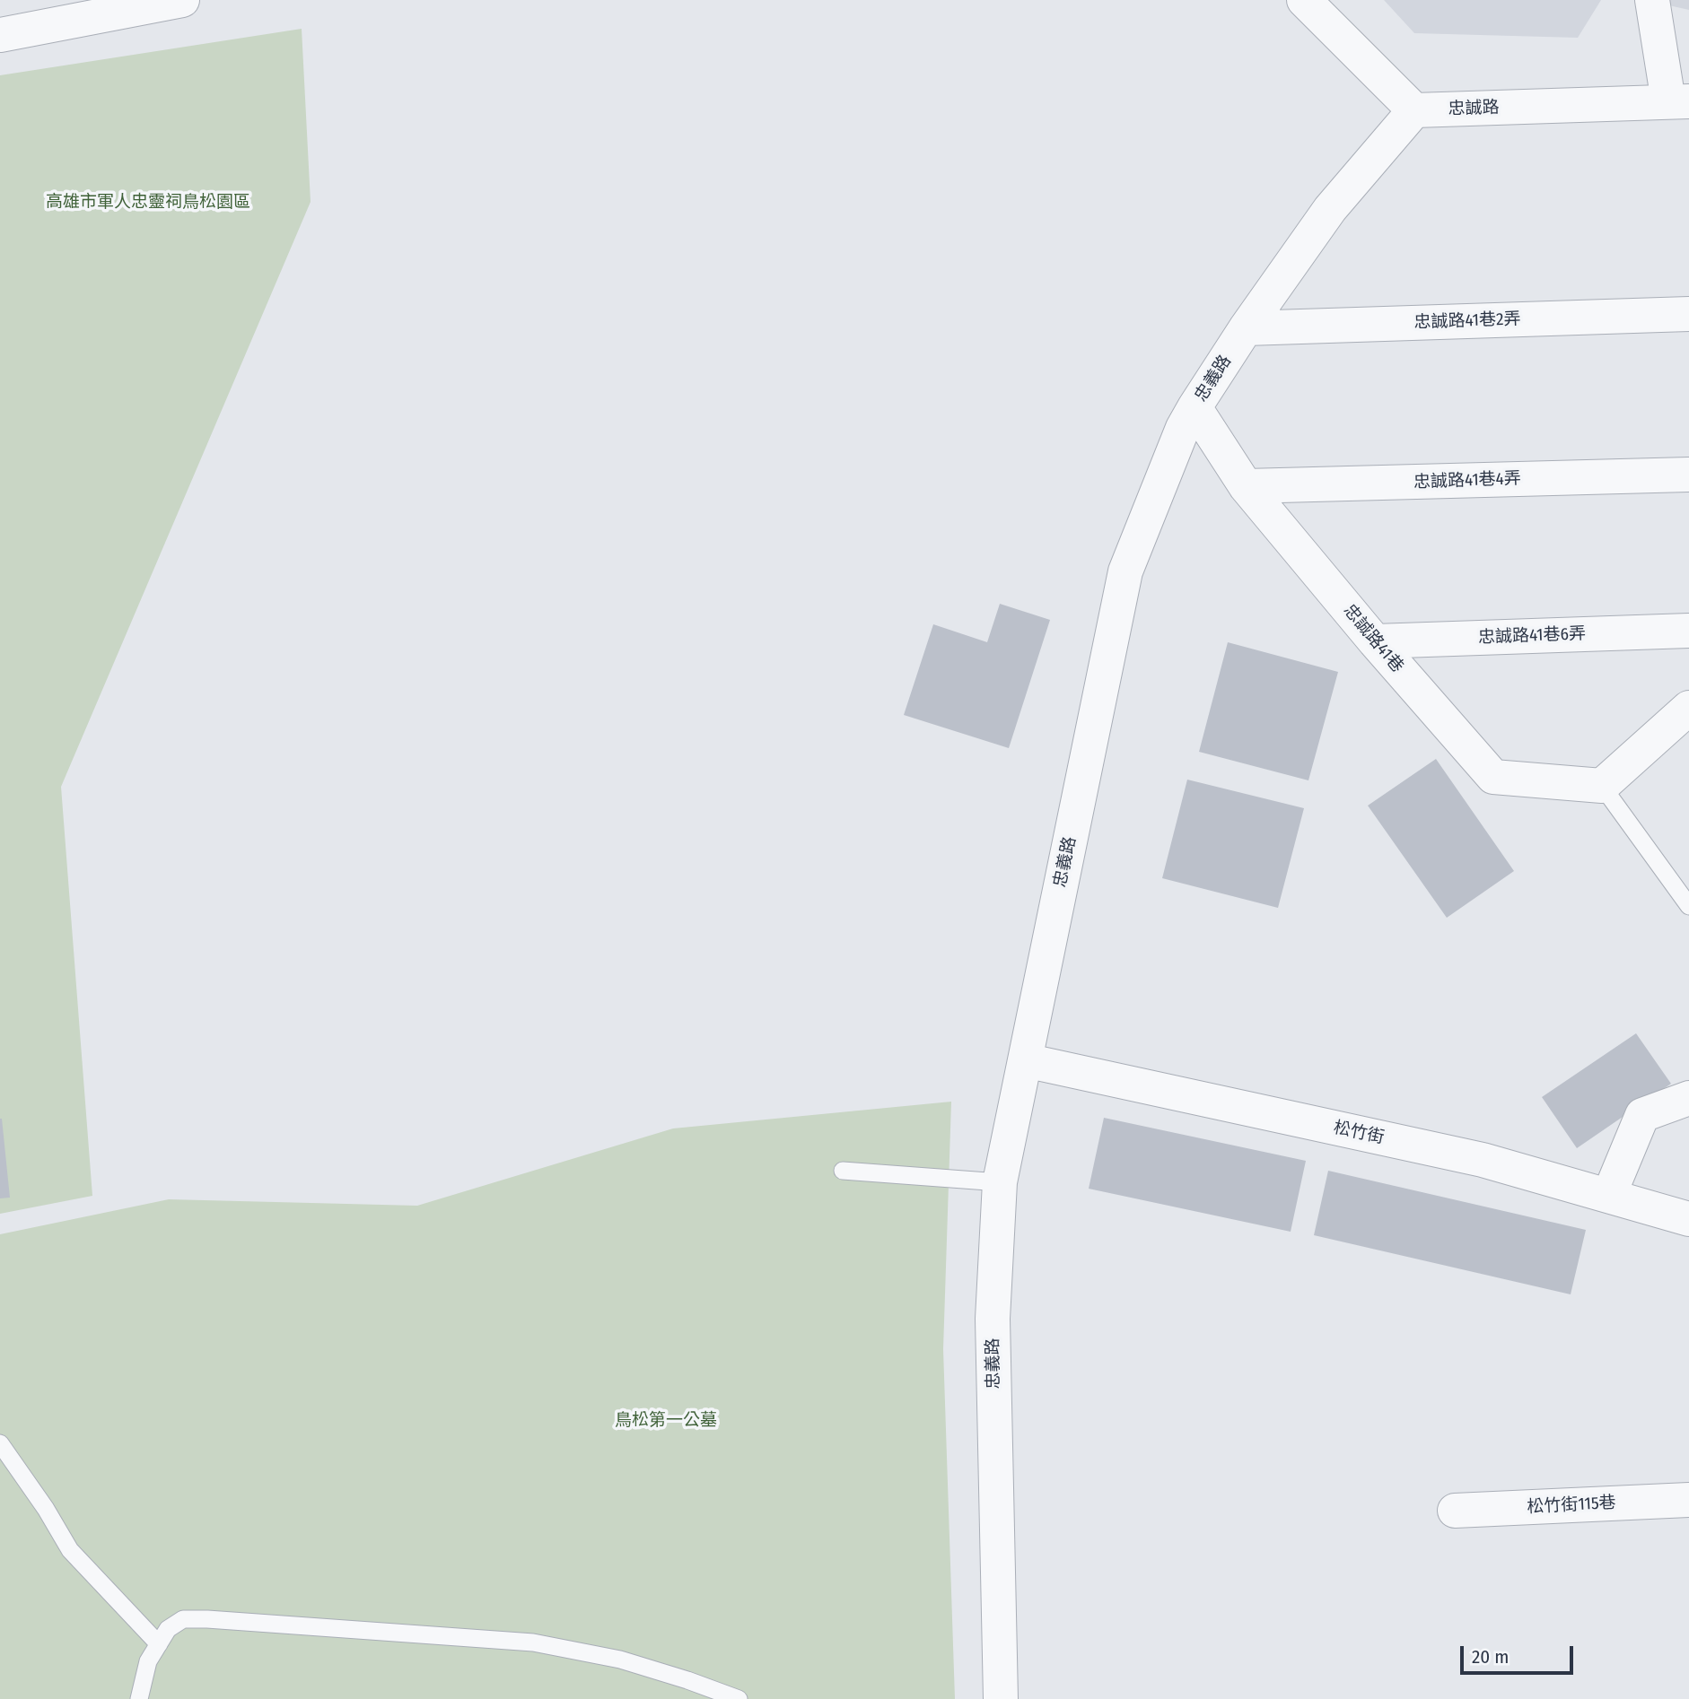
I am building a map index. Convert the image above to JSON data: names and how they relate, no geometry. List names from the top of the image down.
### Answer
{
  "streets": {
    "street": [
      "忠誠路",
      "忠誠路41巷2弄",
      "忠義路",
      "忠誠路41巷4弄",
      "忠誠路41巷6弄",
      "忠誠路41巷",
      "松竹街",
      "松竹街115巷"
    ]
  },
  "crossings": [
    ["忠誠路", "忠義路"],
    ["忠誠路41巷2弄", "忠義路"],
    ["忠義路", "忠誠路41巷"],
    ["忠義路", "松竹街"],
    ["忠誠路41巷4弄", "忠誠路41巷"],
    ["忠誠路41巷6弄", "忠誠路41巷"]
  ],
  "parks": ["高雄市軍人忠靈祠鳥松園區", "鳥松第一公墓"],
  "scale_bar": "20 m"
}
